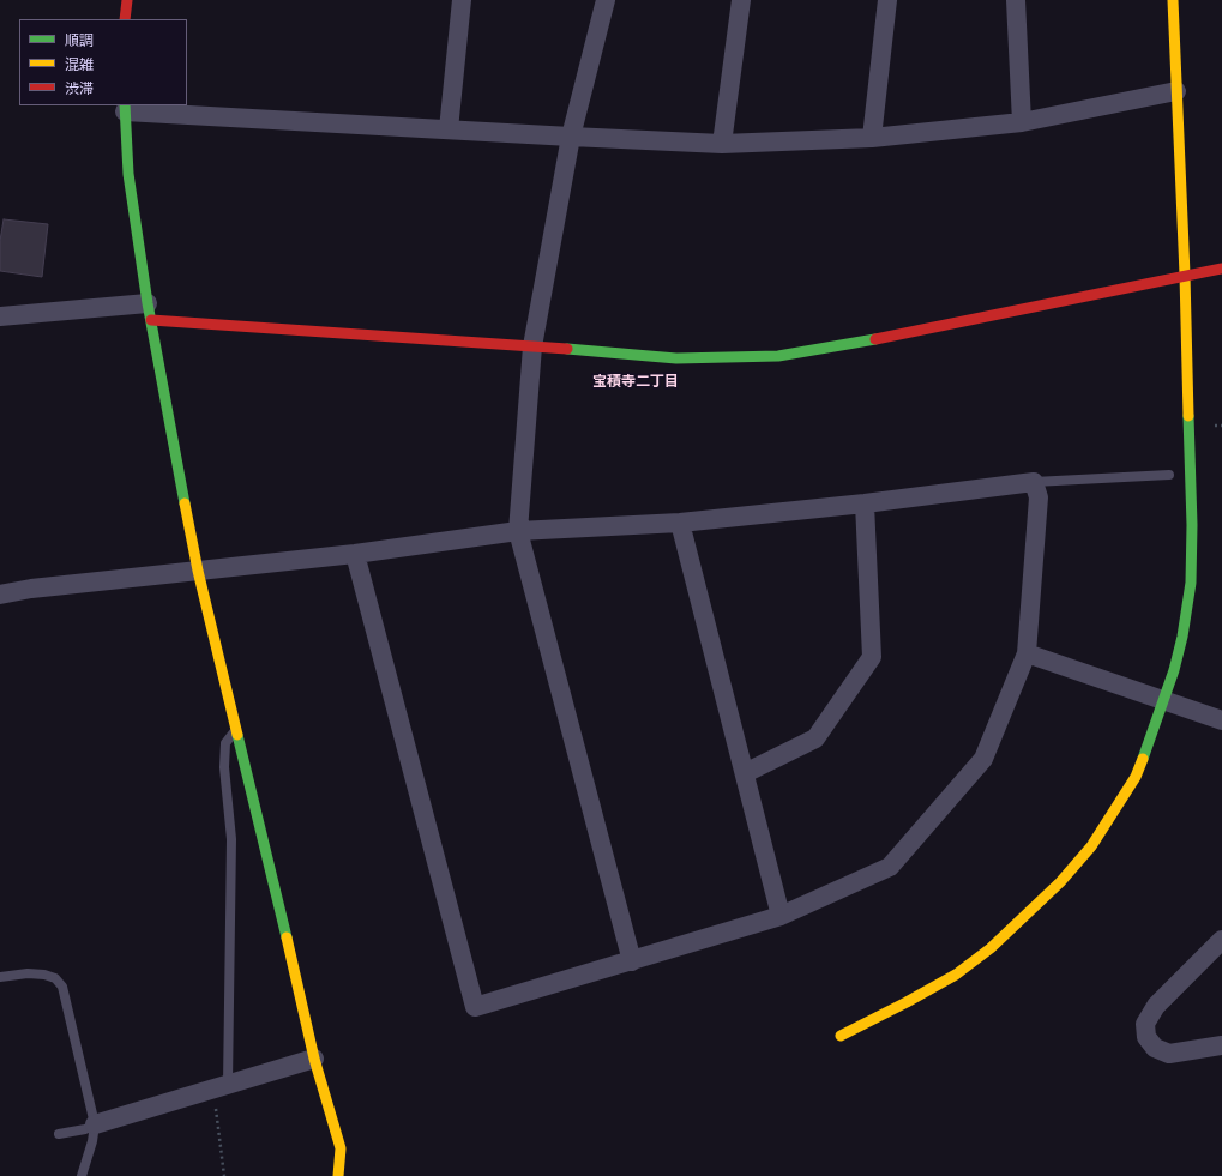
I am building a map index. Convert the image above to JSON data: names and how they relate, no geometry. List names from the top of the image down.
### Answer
{
  "districts": ["宝積寺二丁目"],
  "legend": ["順調", "混雑", "渋滞"]
}
